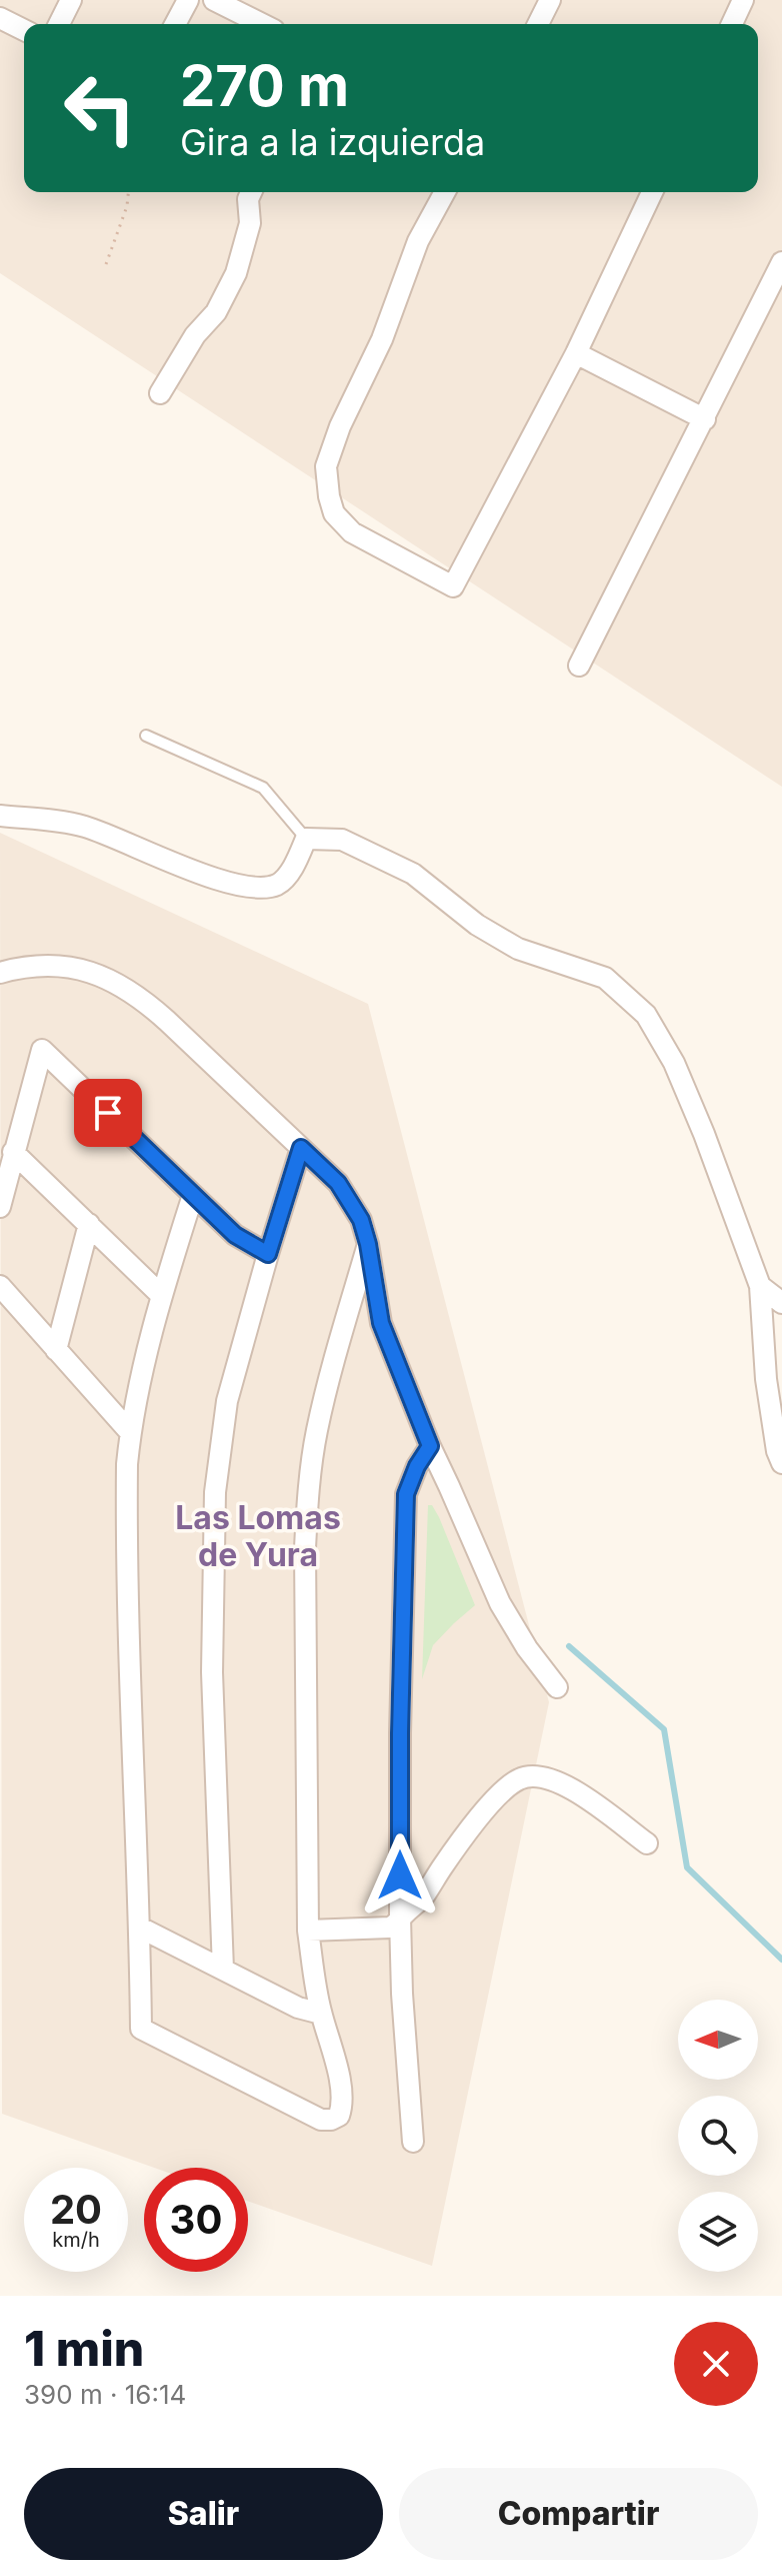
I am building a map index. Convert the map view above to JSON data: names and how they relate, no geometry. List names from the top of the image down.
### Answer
{
  "districts": ["Las Lomas de Yura"],
  "north": "left",
  "page": {
    "turn": ["270 m", "Gira a la izquierda"],
    "speed": "20 km/h",
    "limit": "30",
    "heading": ["1 min", "390 m · 16:14"],
    "buttons": ["Salir", "Compartir"]
  }
}
